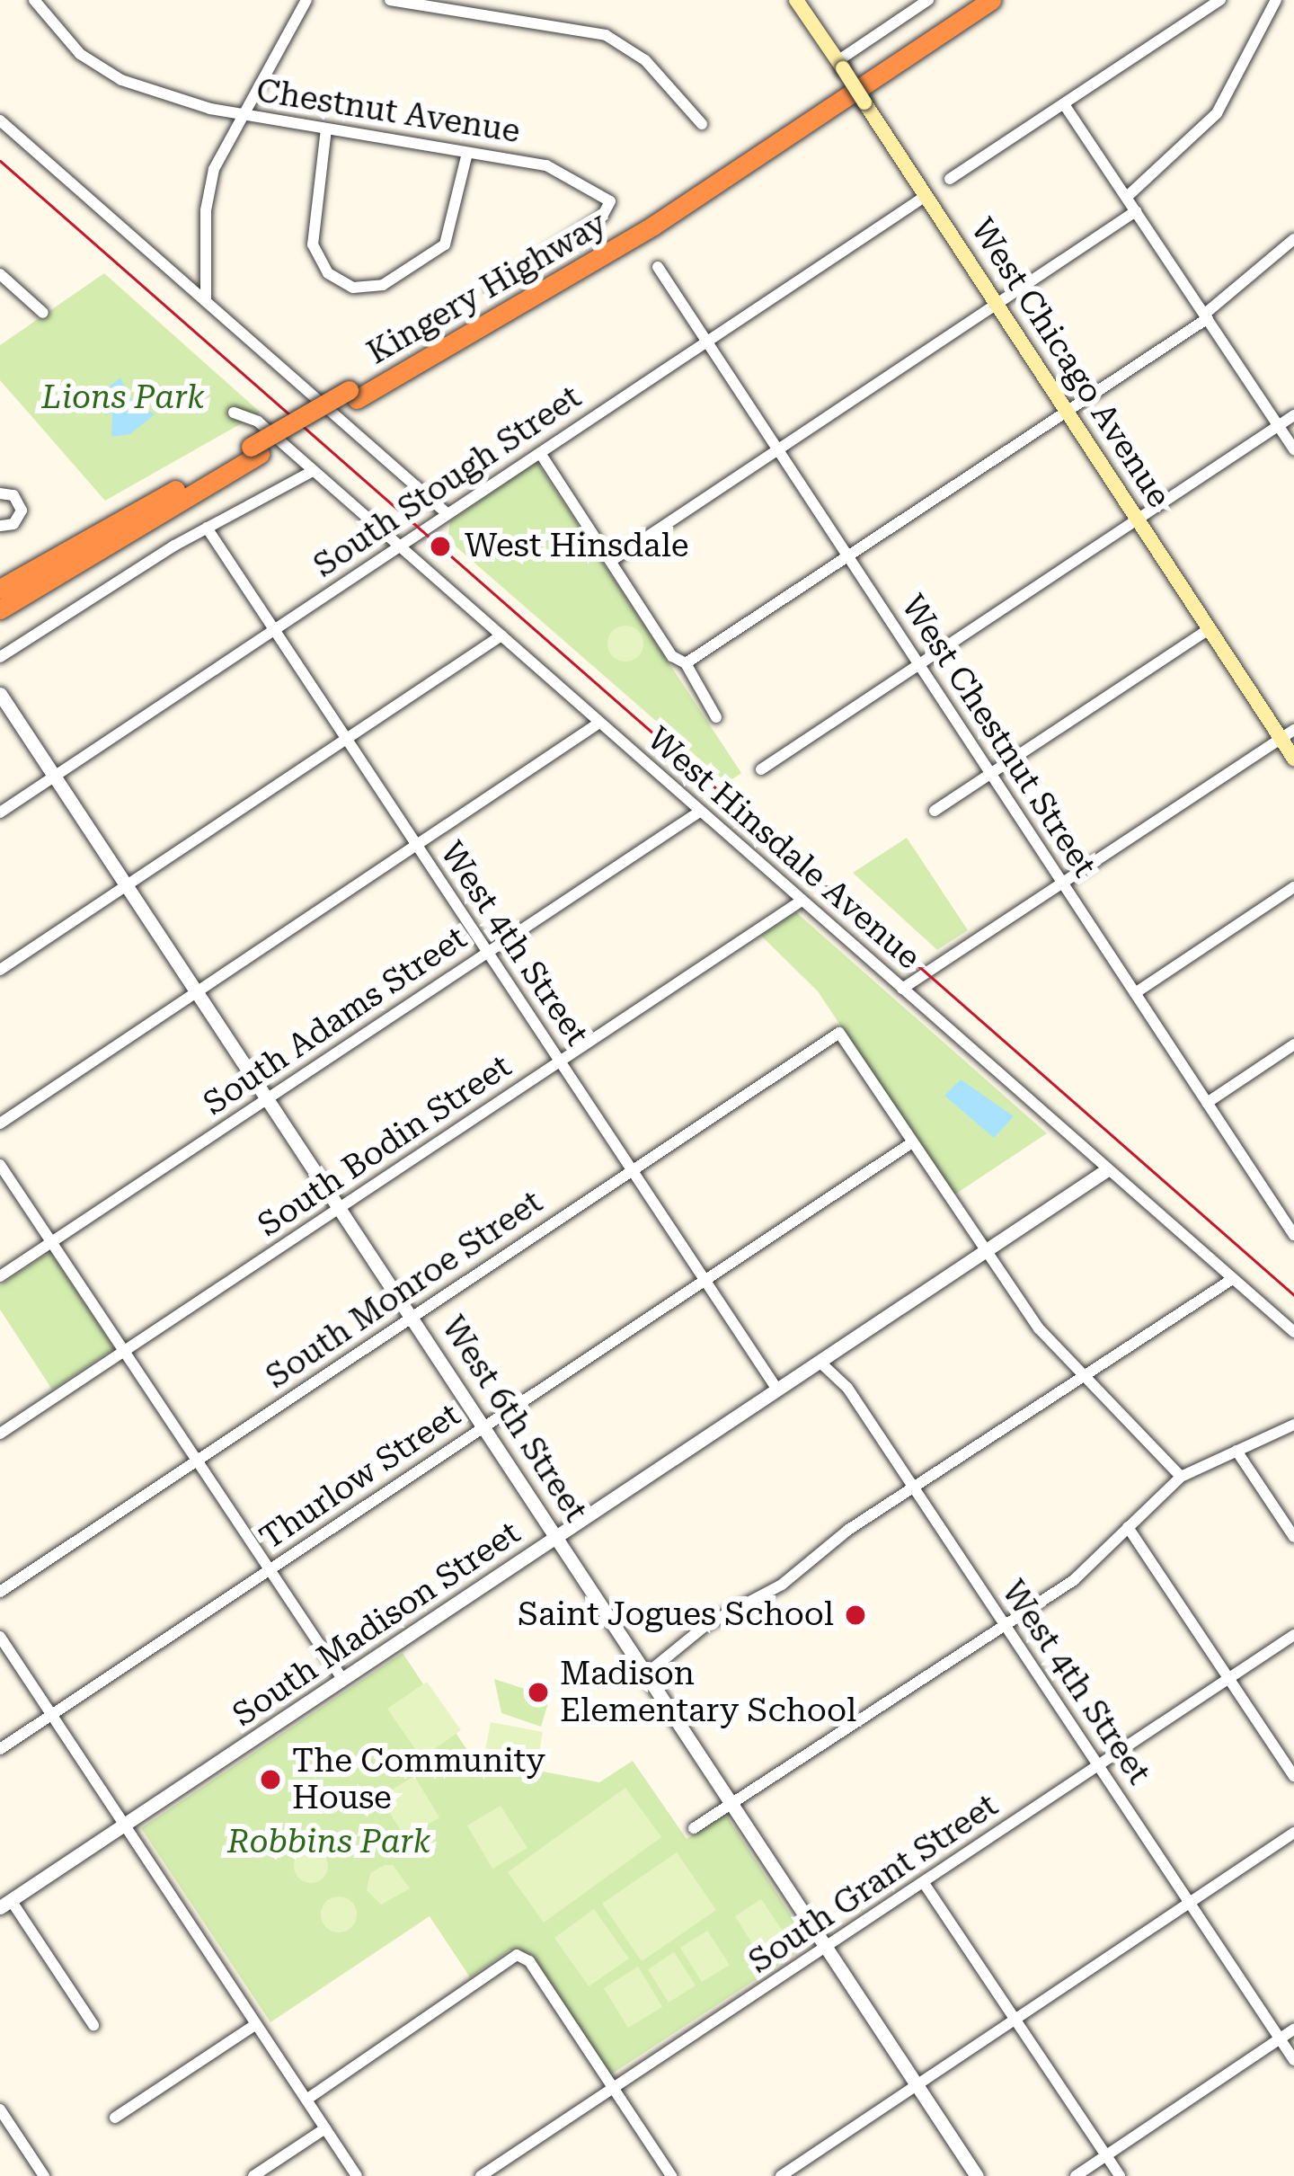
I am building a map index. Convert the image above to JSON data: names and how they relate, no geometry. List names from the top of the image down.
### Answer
{
  "streets": {
    "highway": ["Kingery Highway"],
    "main road": ["West Chicago Avenue"],
    "street": [
      "Chestnut Avenue",
      "South Stough Street",
      "West Chestnut Street",
      "West Hinsdale Avenue",
      "West 4th Street",
      "South Adams Street",
      "South Bodin Street",
      "South Monroe Street",
      "West 6th Street",
      "Thurlow Street",
      "South Madison Street",
      "South Grant Street"
    ]
  },
  "crossings": [
    ["West Chicago Avenue", "South Stough Street"],
    ["South Stough Street", "West Chestnut Street"],
    ["South Stough Street", "West Hinsdale Avenue"],
    ["South Stough Street", "West 4th Street"],
    ["South Stough Street", "West 6th Street"],
    ["West Hinsdale Avenue", "South Adams Street"],
    ["West Hinsdale Avenue", "South Bodin Street"],
    ["West Hinsdale Avenue", "South Madison Street"],
    ["West 4th Street", "South Adams Street"],
    ["West 4th Street", "South Bodin Street"],
    ["West 4th Street", "South Monroe Street"],
    ["West 4th Street", "Thurlow Street"],
    ["West 4th Street", "South Madison Street"],
    ["West 4th Street", "South Grant Street"],
    ["South Adams Street", "West 6th Street"],
    ["South Bodin Street", "West 6th Street"],
    ["South Monroe Street", "West 6th Street"],
    ["South Monroe Street", "Thurlow Street"],
    ["West 6th Street", "Thurlow Street"],
    ["West 6th Street", "South Madison Street"],
    ["West 6th Street", "South Grant Street"]
  ],
  "parks": ["Lions Park", "Robbins Park"],
  "places": [
    "West Hinsdale",
    "Saint Jogues School",
    "Madison Elementary School",
    "The Community House"
  ]
}
